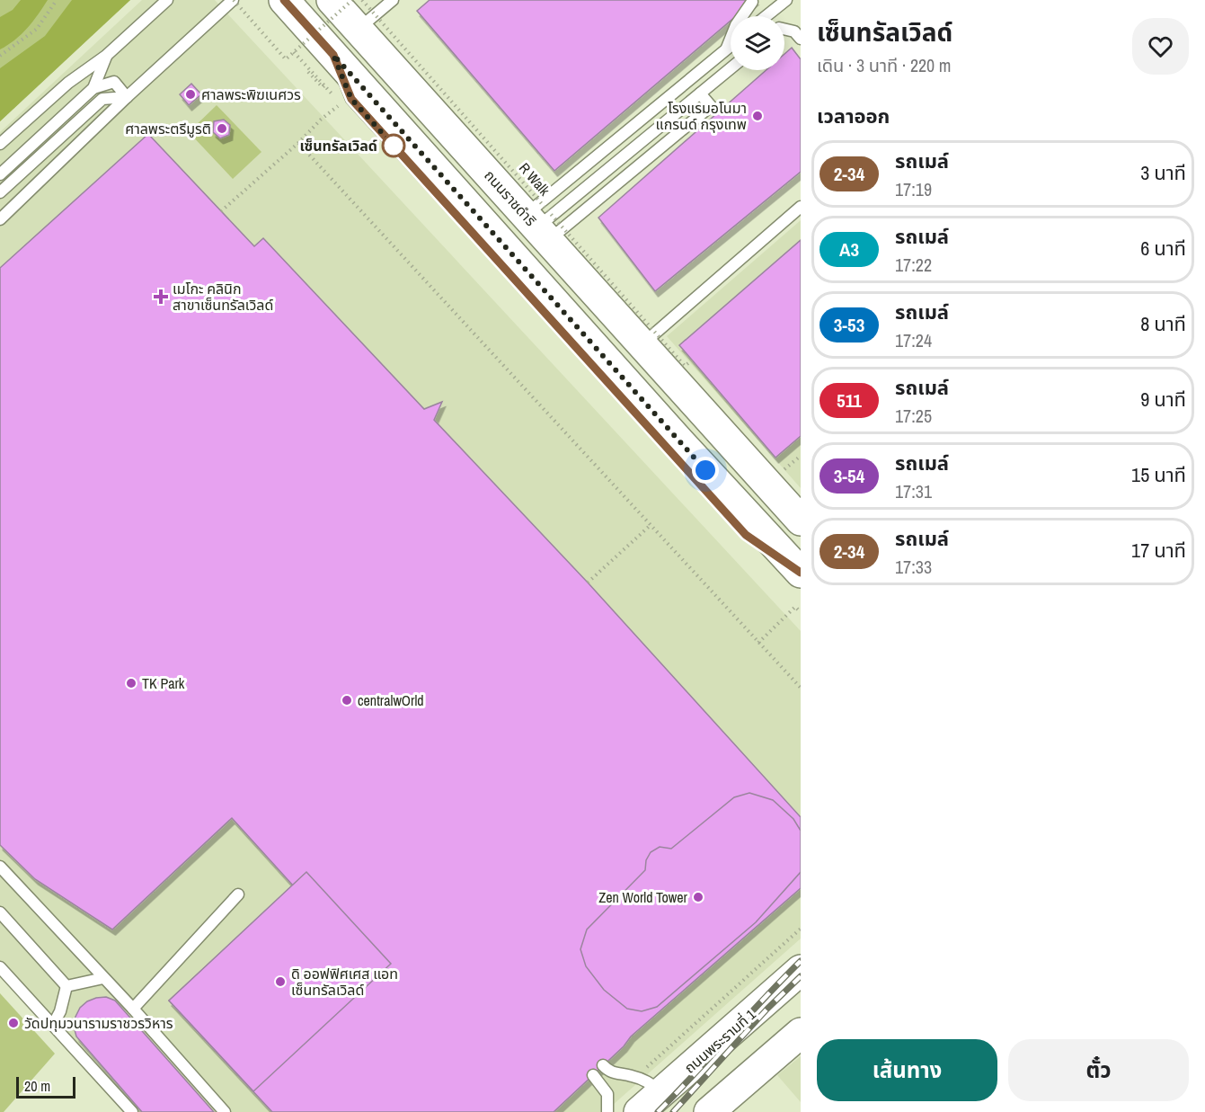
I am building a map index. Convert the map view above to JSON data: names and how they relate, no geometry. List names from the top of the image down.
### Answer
{
  "streets": {
    "main road": ["ถนนราชดำริ", "ถนนพระรามที่ 1"],
    "path": ["R Walk"]
  },
  "places": {
    "other": [
      "ศาลพระพิฆเนศวร",
      "โรงแรมอโนมา แกรนด์ กรุงเทพ",
      "ศาลพระตรีมูรติ",
      "เซ็นทรัลเวิลด์",
      "TK Park",
      "centralwOrld",
      "Zen World Tower",
      "ดิ ออฟฟิศเศส แอท เซ็นทรัลเวิลด์",
      "วัดปทุมวนารามราชวรวิหาร"
    ],
    "health": ["เมโกะ คลินิก สาขาเซ็นทรัลเวิลด์"]
  },
  "lines": ["bus line 2-34"],
  "scale_bar": "20 m",
  "page": {
    "heading": [
      ["เซ็นทรัลเวิลด์", "เดิน · 3 นาที · 220 m"],
      "เวลาออก"
    ],
    "list": [
      {
        "mark": "2-34",
        "name": "รถเมล์",
        "note": "17:19",
        "value": "3 นาที"
      },
      {
        "mark": "A3",
        "name": "รถเมล์",
        "note": "17:22",
        "value": "6 นาที"
      },
      {
        "mark": "3-53",
        "name": "รถเมล์",
        "note": "17:24",
        "value": "8 นาที"
      },
      {
        "mark": "511",
        "name": "รถเมล์",
        "note": "17:25",
        "value": "9 นาที"
      },
      {
        "mark": "3-54",
        "name": "รถเมล์",
        "note": "17:31",
        "value": "15 นาที"
      },
      {
        "mark": "2-34",
        "name": "รถเมล์",
        "note": "17:33",
        "value": "17 นาที"
      }
    ],
    "buttons": ["เส้นทาง", "ตั๋ว"],
    "scale": "20 m"
  }
}
